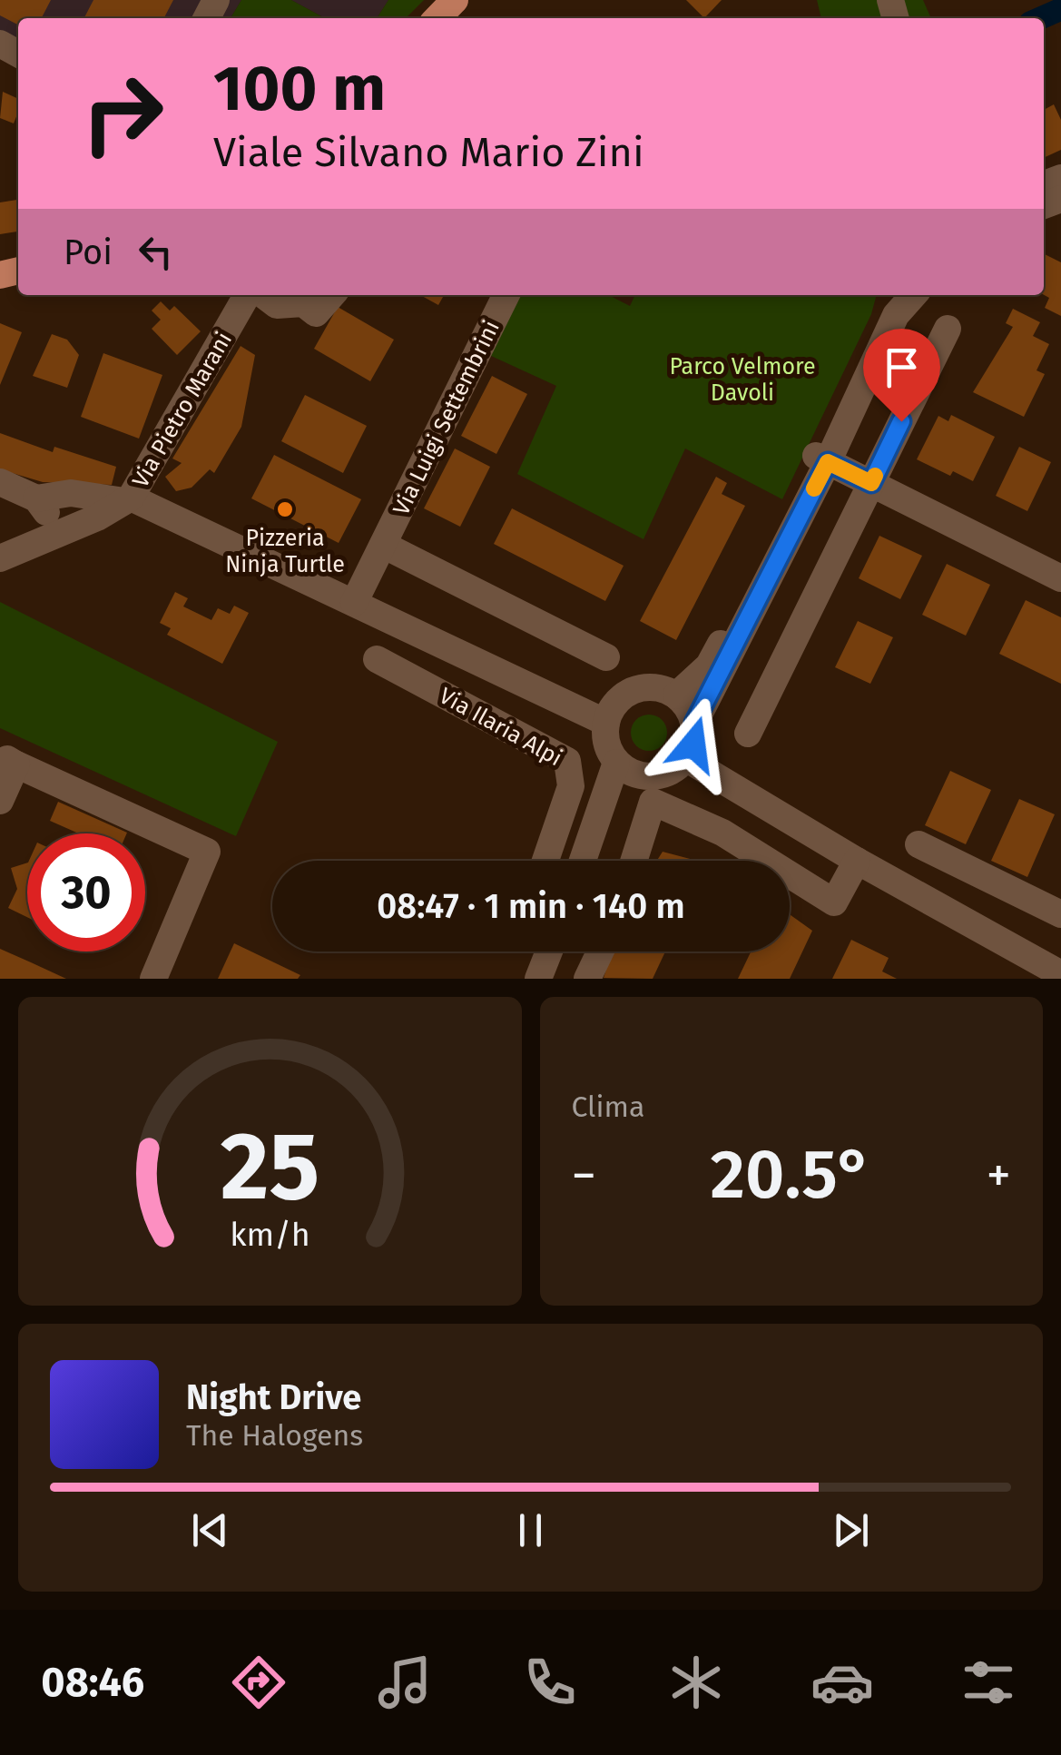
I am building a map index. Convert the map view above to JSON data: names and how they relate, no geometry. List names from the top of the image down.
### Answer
{
  "streets": {
    "street": ["Via Pietro Marani", "Via Luigi Settembrini", "Via Ilaria Alpi"]
  },
  "parks": ["Parco Velmore Davoli"],
  "places": ["Pizzeria Ninja Turtle"],
  "page": {
    "turn": ["100 m", "Viale Silvano Mario Zini"],
    "then": "Poi",
    "limit": "30",
    "trip": "08:47 · 1 min · 140 m",
    "tile": "Clima",
    "heat": ["−", "20.5°", "+"],
    "song": ["Night Drive", "The Halogens"],
    "tabs": "08:46",
    "gauge": ["25", "km/h"]
  }
}
